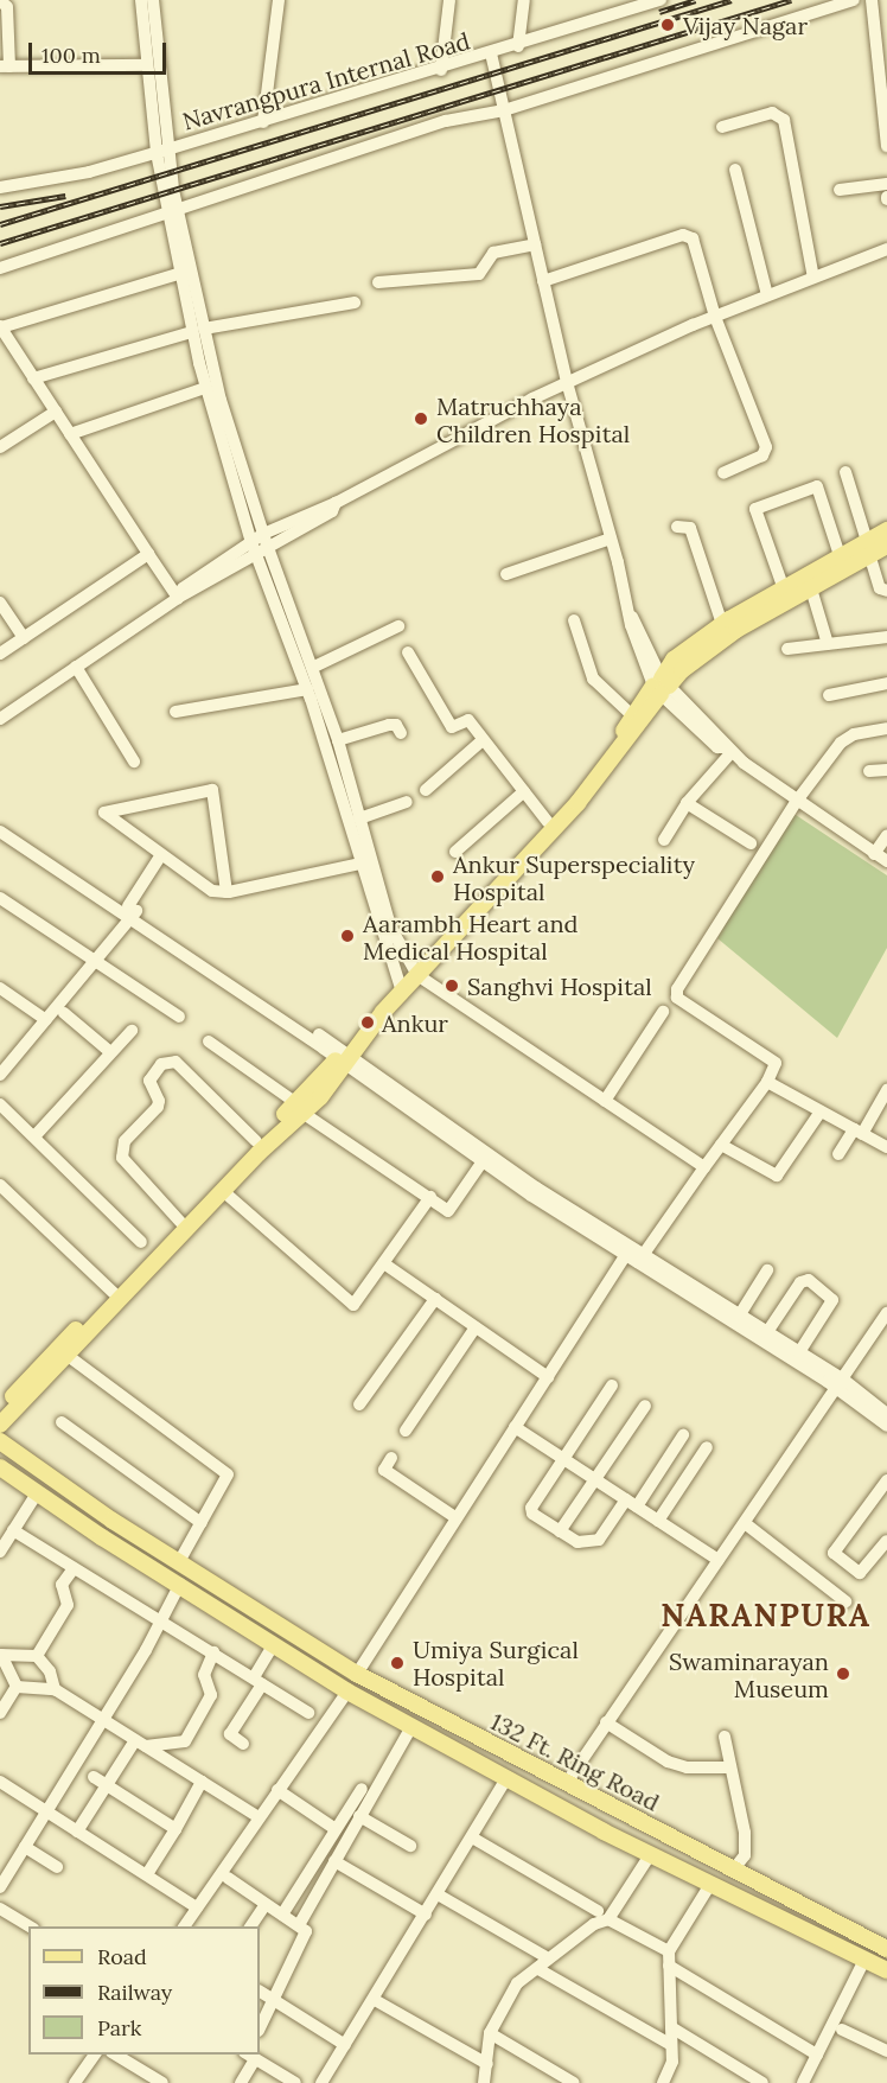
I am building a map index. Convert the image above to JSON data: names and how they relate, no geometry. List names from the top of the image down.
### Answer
{
  "streets": {
    "main road": ["132 Ft. Ring Road"],
    "street": ["Navrangpura Internal Road"]
  },
  "districts": ["NARANPURA"],
  "places": [
    "Vijay Nagar",
    "Matruchhaya Children Hospital",
    "Ankur Superspeciality Hospital",
    "Aarambh Heart and Medical Hospital",
    "Sanghvi Hospital",
    "Ankur",
    "Umiya Surgical Hospital",
    "Swaminarayan Museum"
  ],
  "legend": ["Road", "Railway", "Park"],
  "scale_bar": "100 m"
}
